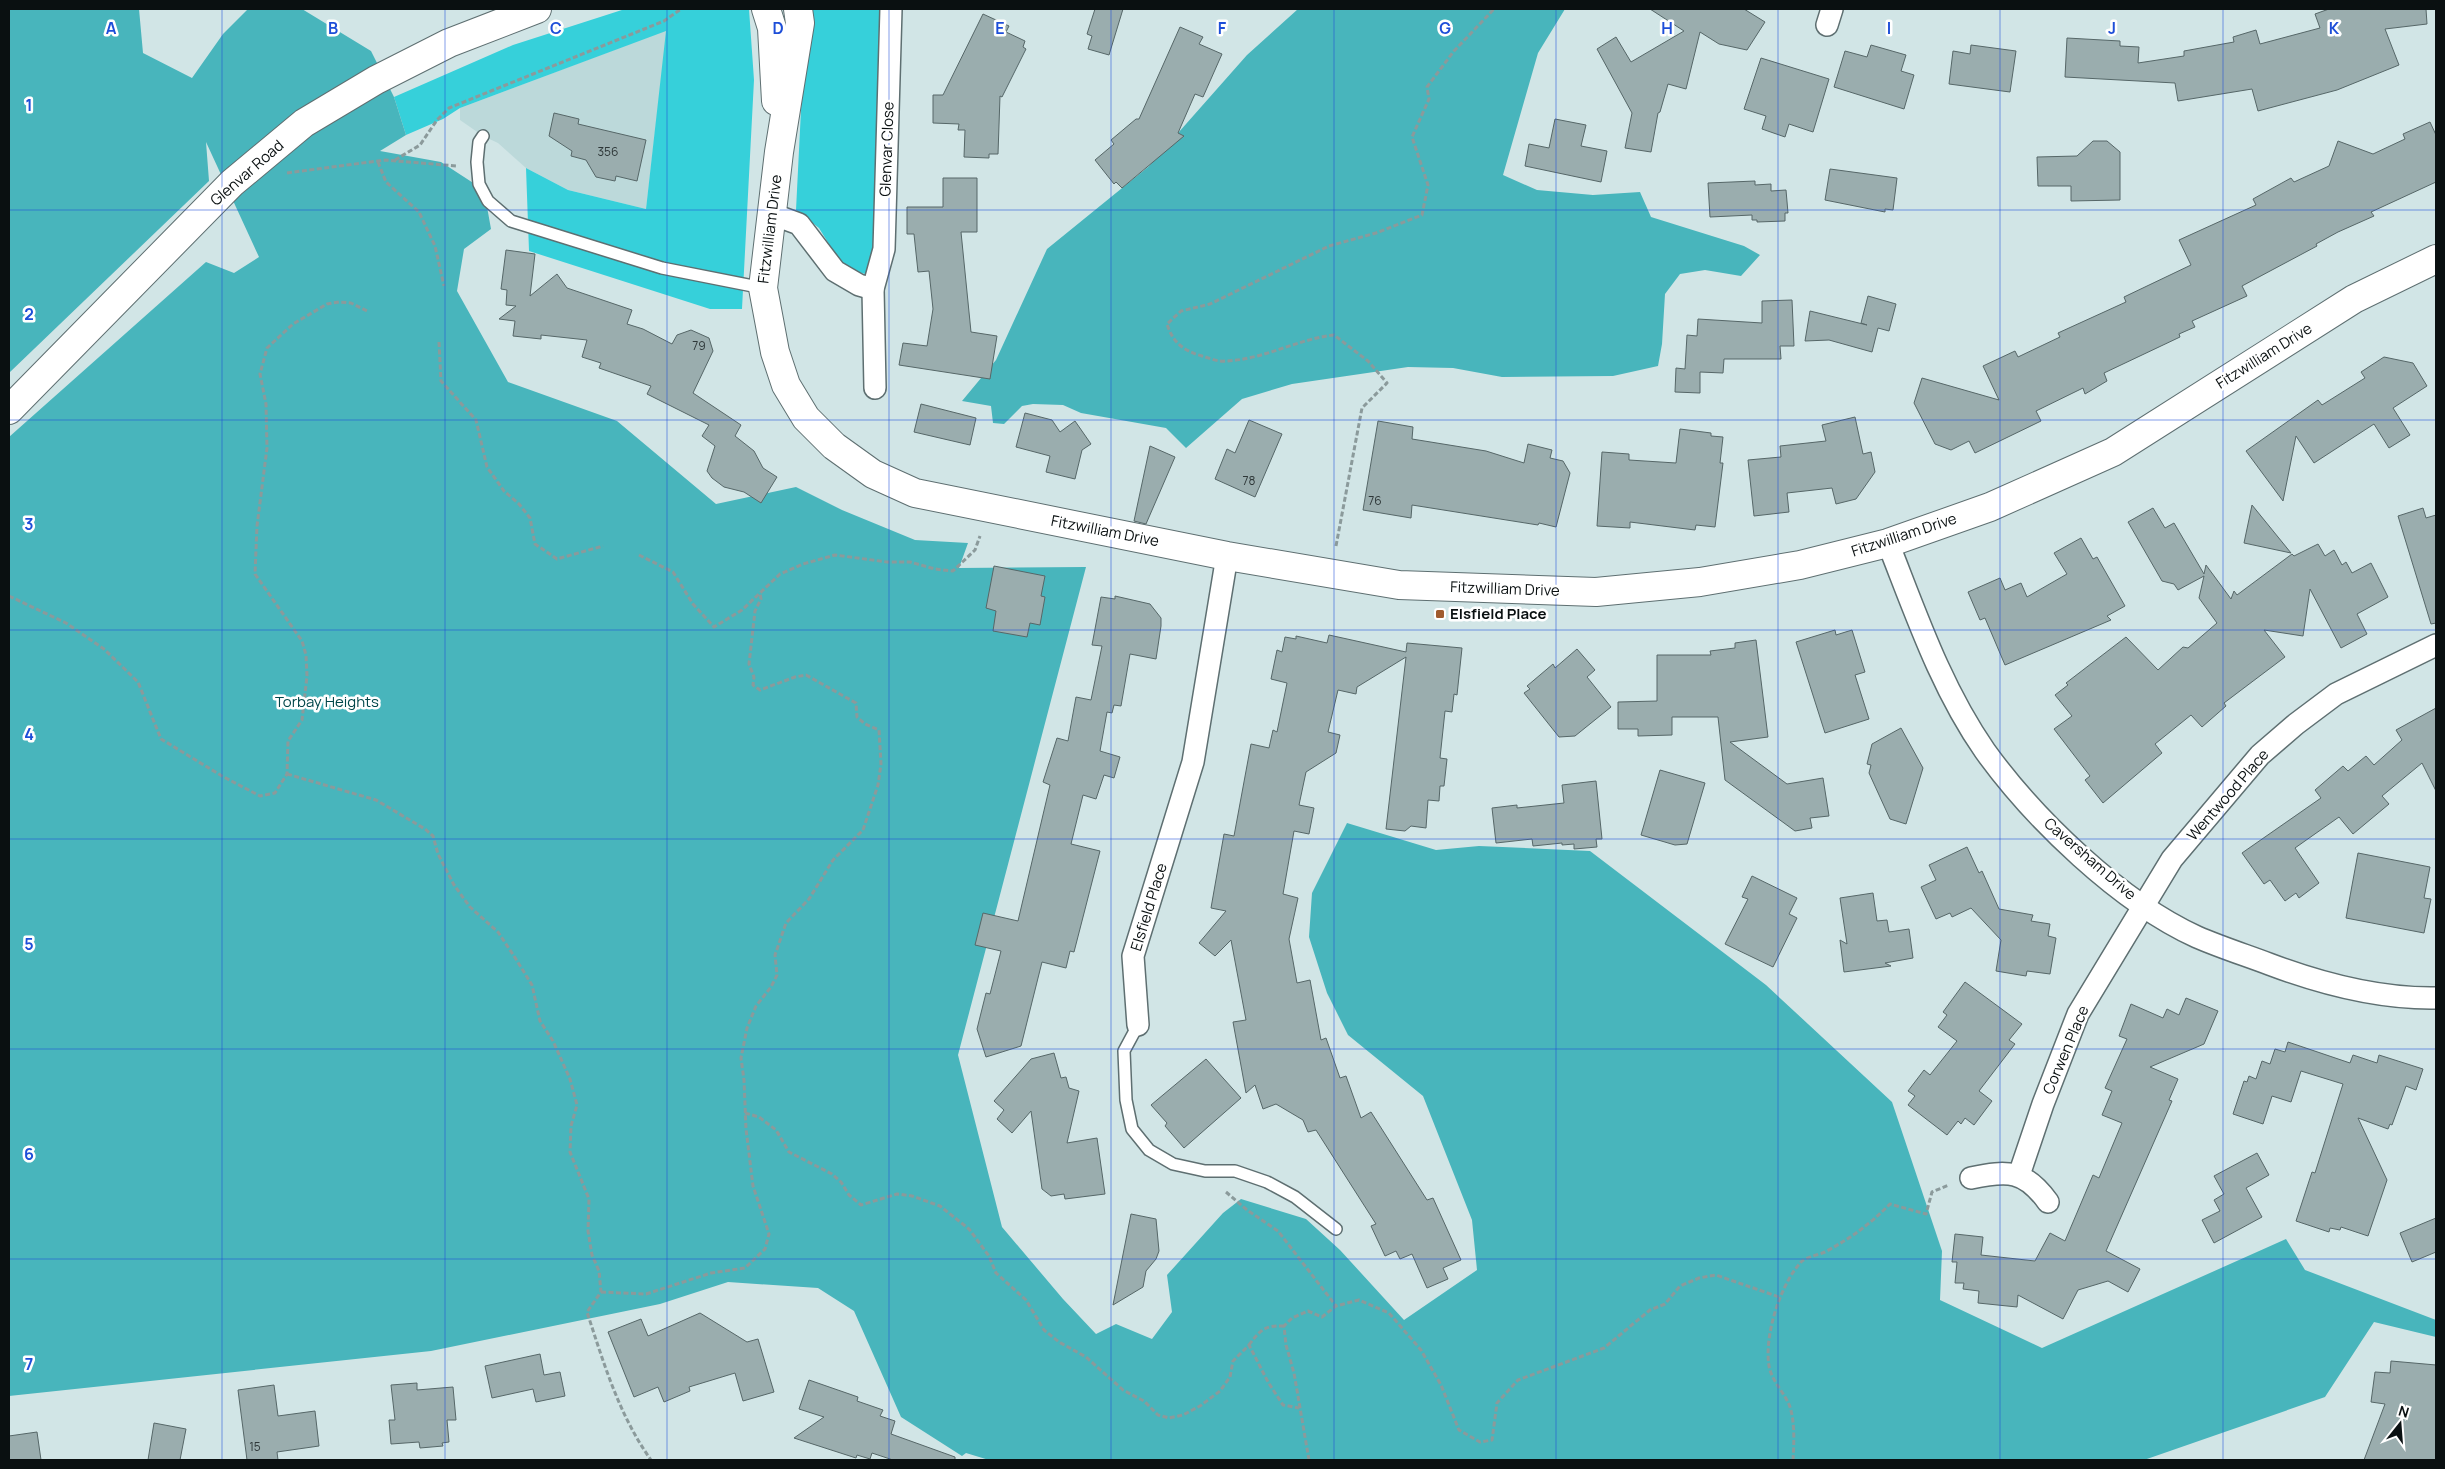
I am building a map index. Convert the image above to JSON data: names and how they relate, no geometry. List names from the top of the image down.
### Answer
{
  "streets": {
    "street": [
      "Glenvar Close",
      "Glenvar Road",
      "Fitzwilliam Drive",
      "Wentwood Place",
      "Caversham Drive",
      "Elsfield Place",
      "Corwen Place"
    ]
  },
  "crossings": [
    ["Fitzwilliam Drive", "Caversham Drive"],
    ["Fitzwilliam Drive", "Elsfield Place"],
    ["Wentwood Place", "Caversham Drive"],
    ["Wentwood Place", "Corwen Place"],
    ["Caversham Drive", "Corwen Place"]
  ],
  "parks": ["Torbay Heights"],
  "places": {
    "transit": ["Elsfield Place"]
  },
  "house_numbers": [
    "356",
    "79",
    "78",
    "76",
    "15"
  ],
  "north": "top",
  "grid": {
    "columns": [
      "A",
      "B",
      "C",
      "D",
      "E",
      "F",
      "G",
      "H",
      "I",
      "J",
      "K"
    ],
    "rows": [
      "1",
      "2",
      "3",
      "4",
      "5",
      "6",
      "7"
    ]
  }
}
